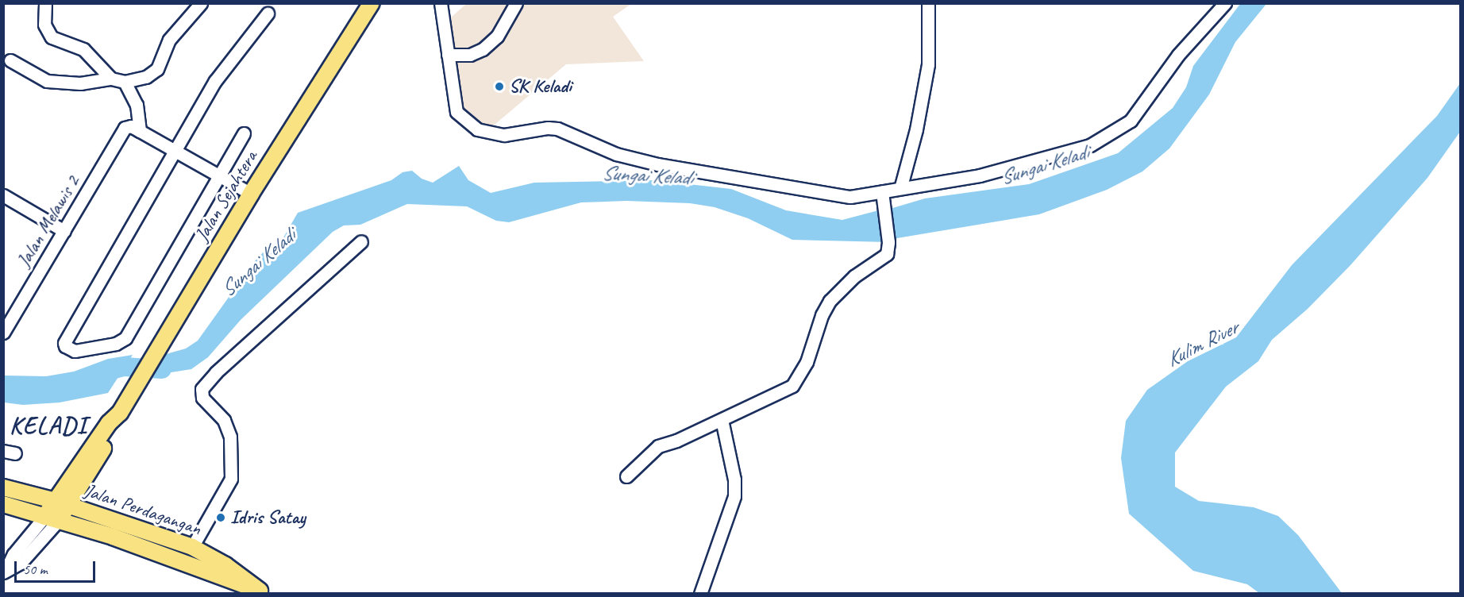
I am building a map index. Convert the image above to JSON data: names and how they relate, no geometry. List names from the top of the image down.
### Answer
{
  "streets": {
    "main road": ["Jalan Sejahtera", "Jalan Perdagangan"],
    "street": ["Jalan Melawis 2"]
  },
  "crossings": [
    ["Jalan Sejahtera", "Jalan Perdagangan"]
  ],
  "districts": ["KELADI"],
  "water": ["Sungai Keladi", "Kulim River"],
  "places": ["SK Keladi", "Idris Satay"],
  "scale_bar": "50 m"
}
